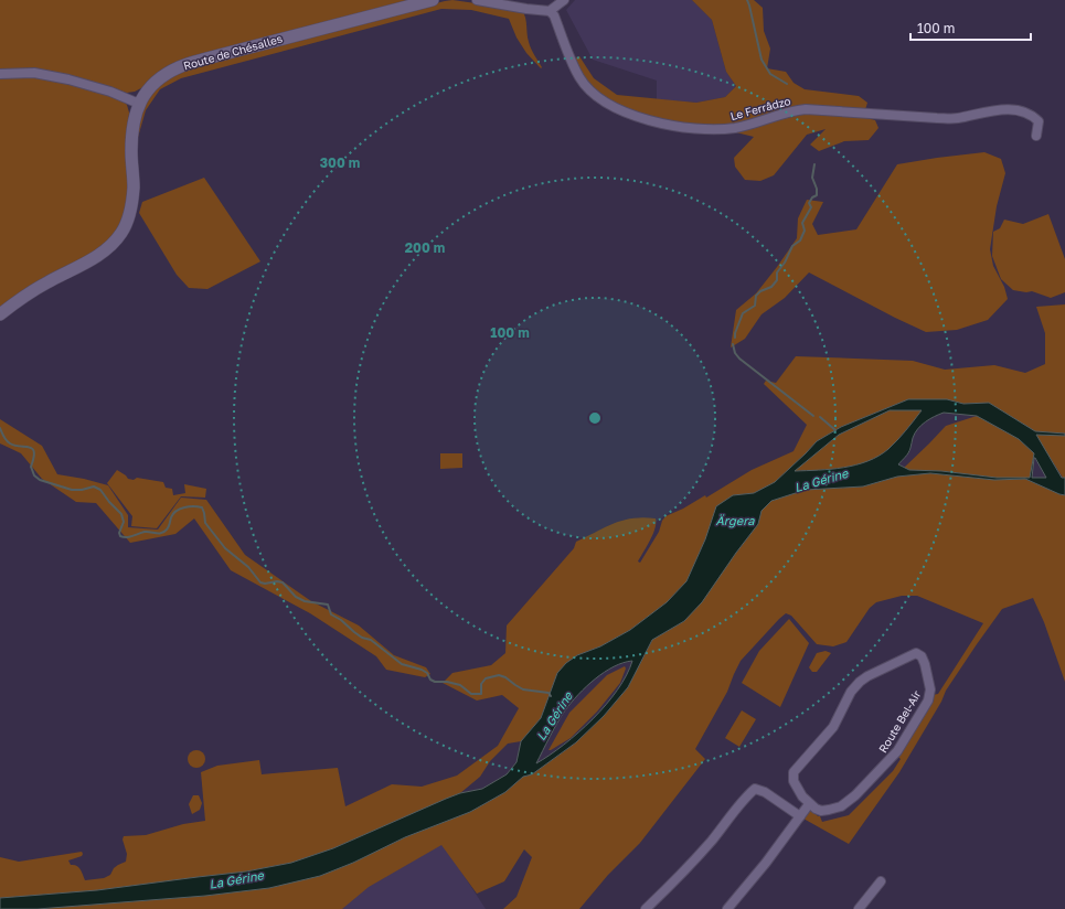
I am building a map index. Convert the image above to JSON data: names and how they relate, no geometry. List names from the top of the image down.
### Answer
{
  "streets": {
    "street": ["Route de Chésalles", "Le Ferrâdzo", "Route Bel-Air"]
  },
  "water": ["La Gérine", "Ärgera"],
  "scale_bar": "100 m",
  "rings": ["300 m", "200 m", "100 m"]
}
